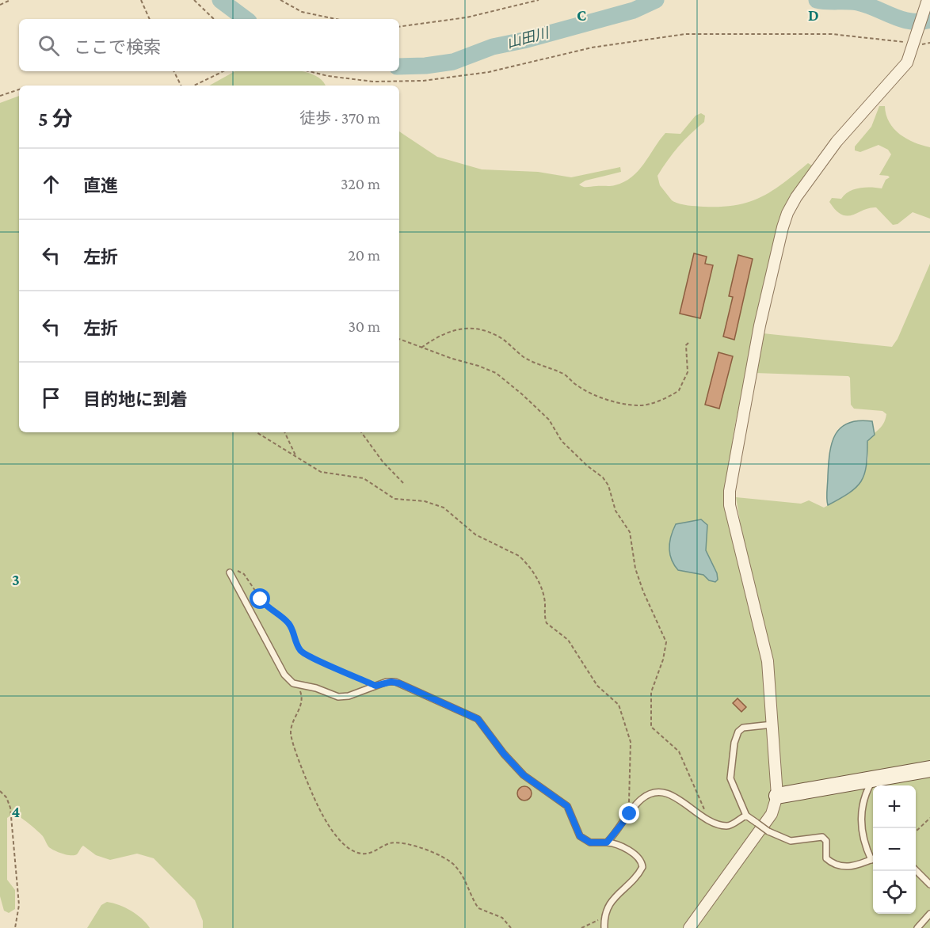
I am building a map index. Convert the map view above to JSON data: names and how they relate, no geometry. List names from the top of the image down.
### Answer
{
  "water": ["山田川"],
  "page": {
    "search": "ここで検索",
    "heading": ["5 分", "徒歩 · 370 m"],
    "list": [
      ["直進", "320 m"],
      ["左折", "20 m"],
      ["左折", "30 m"],
      "目的地に到着"
    ],
    "map_buttons": ["+", "−"]
  },
  "grid": {
    "columns": ["C", "D"],
    "rows": ["3", "4"]
  }
}
